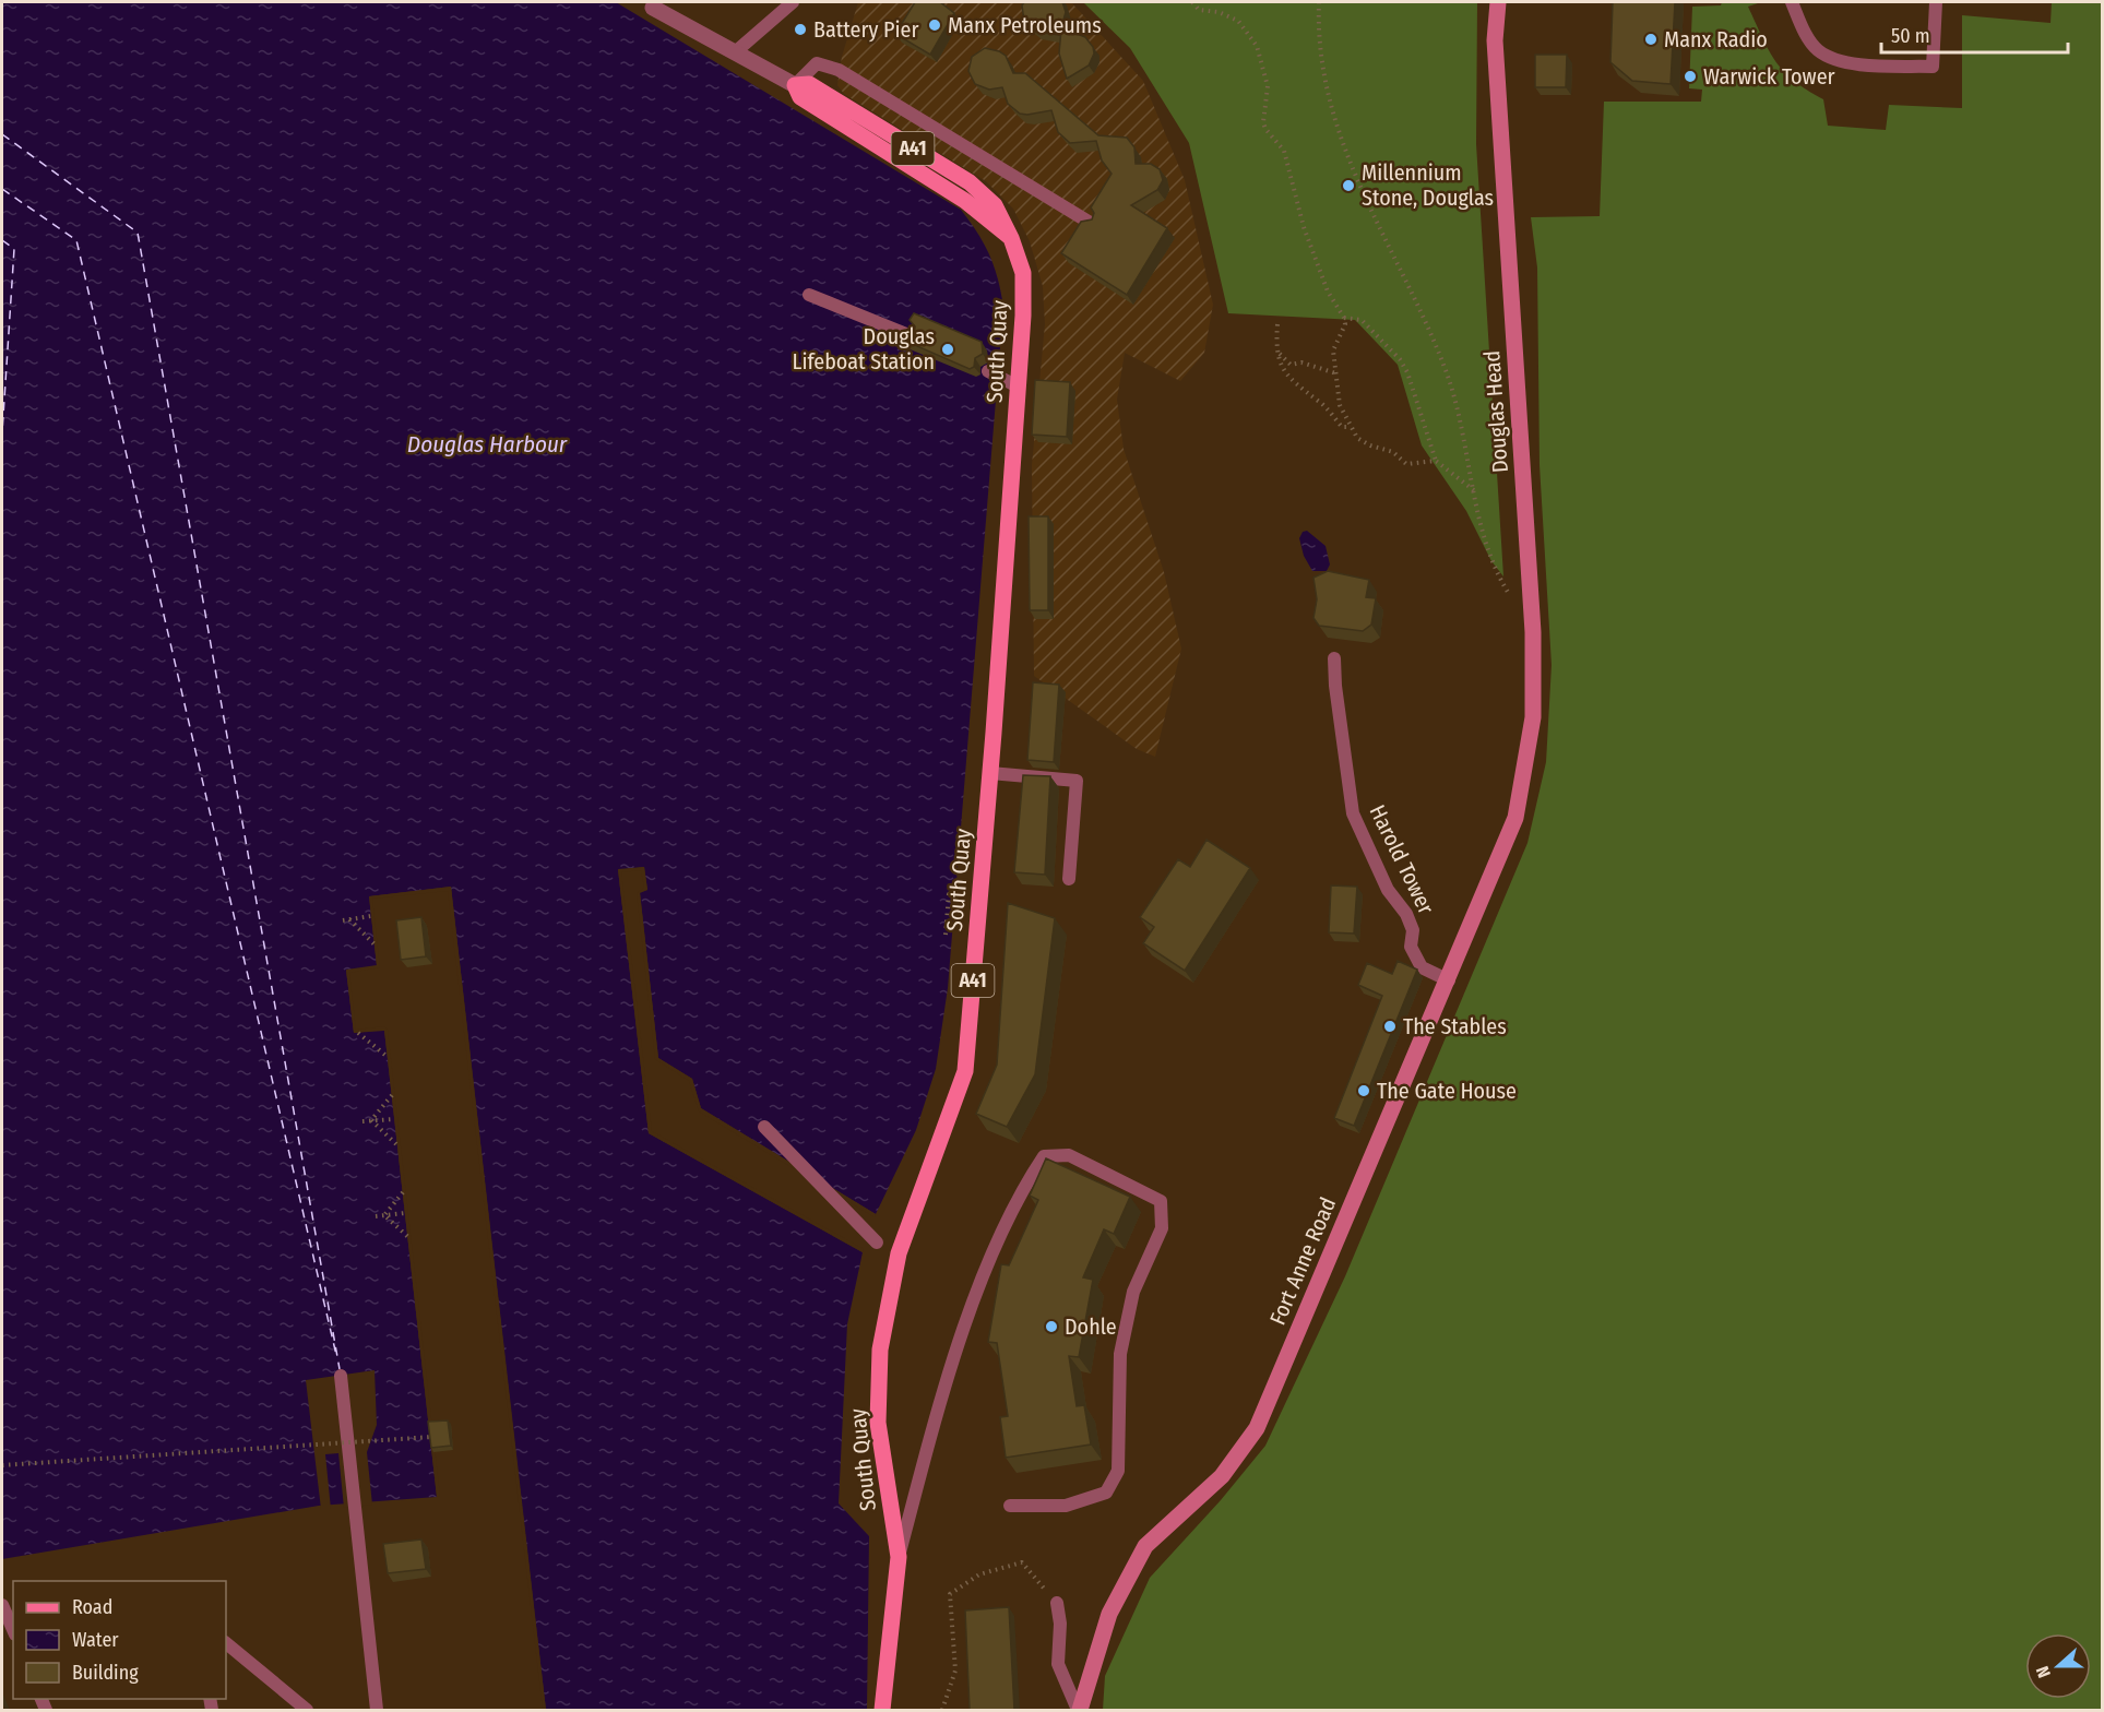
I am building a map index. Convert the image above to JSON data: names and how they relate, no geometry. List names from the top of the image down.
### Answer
{
  "streets": {
    "main road": [
      "A41",
      "South Quay",
      "Douglas Head",
      "Fort Anne Road"
    ],
    "lane": ["Harold Tower"]
  },
  "crossings": [
    ["Douglas Head", "Fort Anne Road"],
    ["Harold Tower", "Fort Anne Road"]
  ],
  "water": ["Douglas Harbour"],
  "places": [
    "Manx Petroleums",
    "Battery Pier",
    "Manx Radio",
    "Warwick Tower",
    "Millennium Stone, Douglas",
    "Douglas Lifeboat Station",
    "The Stables",
    "The Gate House",
    "Dohle"
  ],
  "legend": ["Road", "Water", "Building"],
  "scale_bar": "50 m",
  "north": "left"
}
